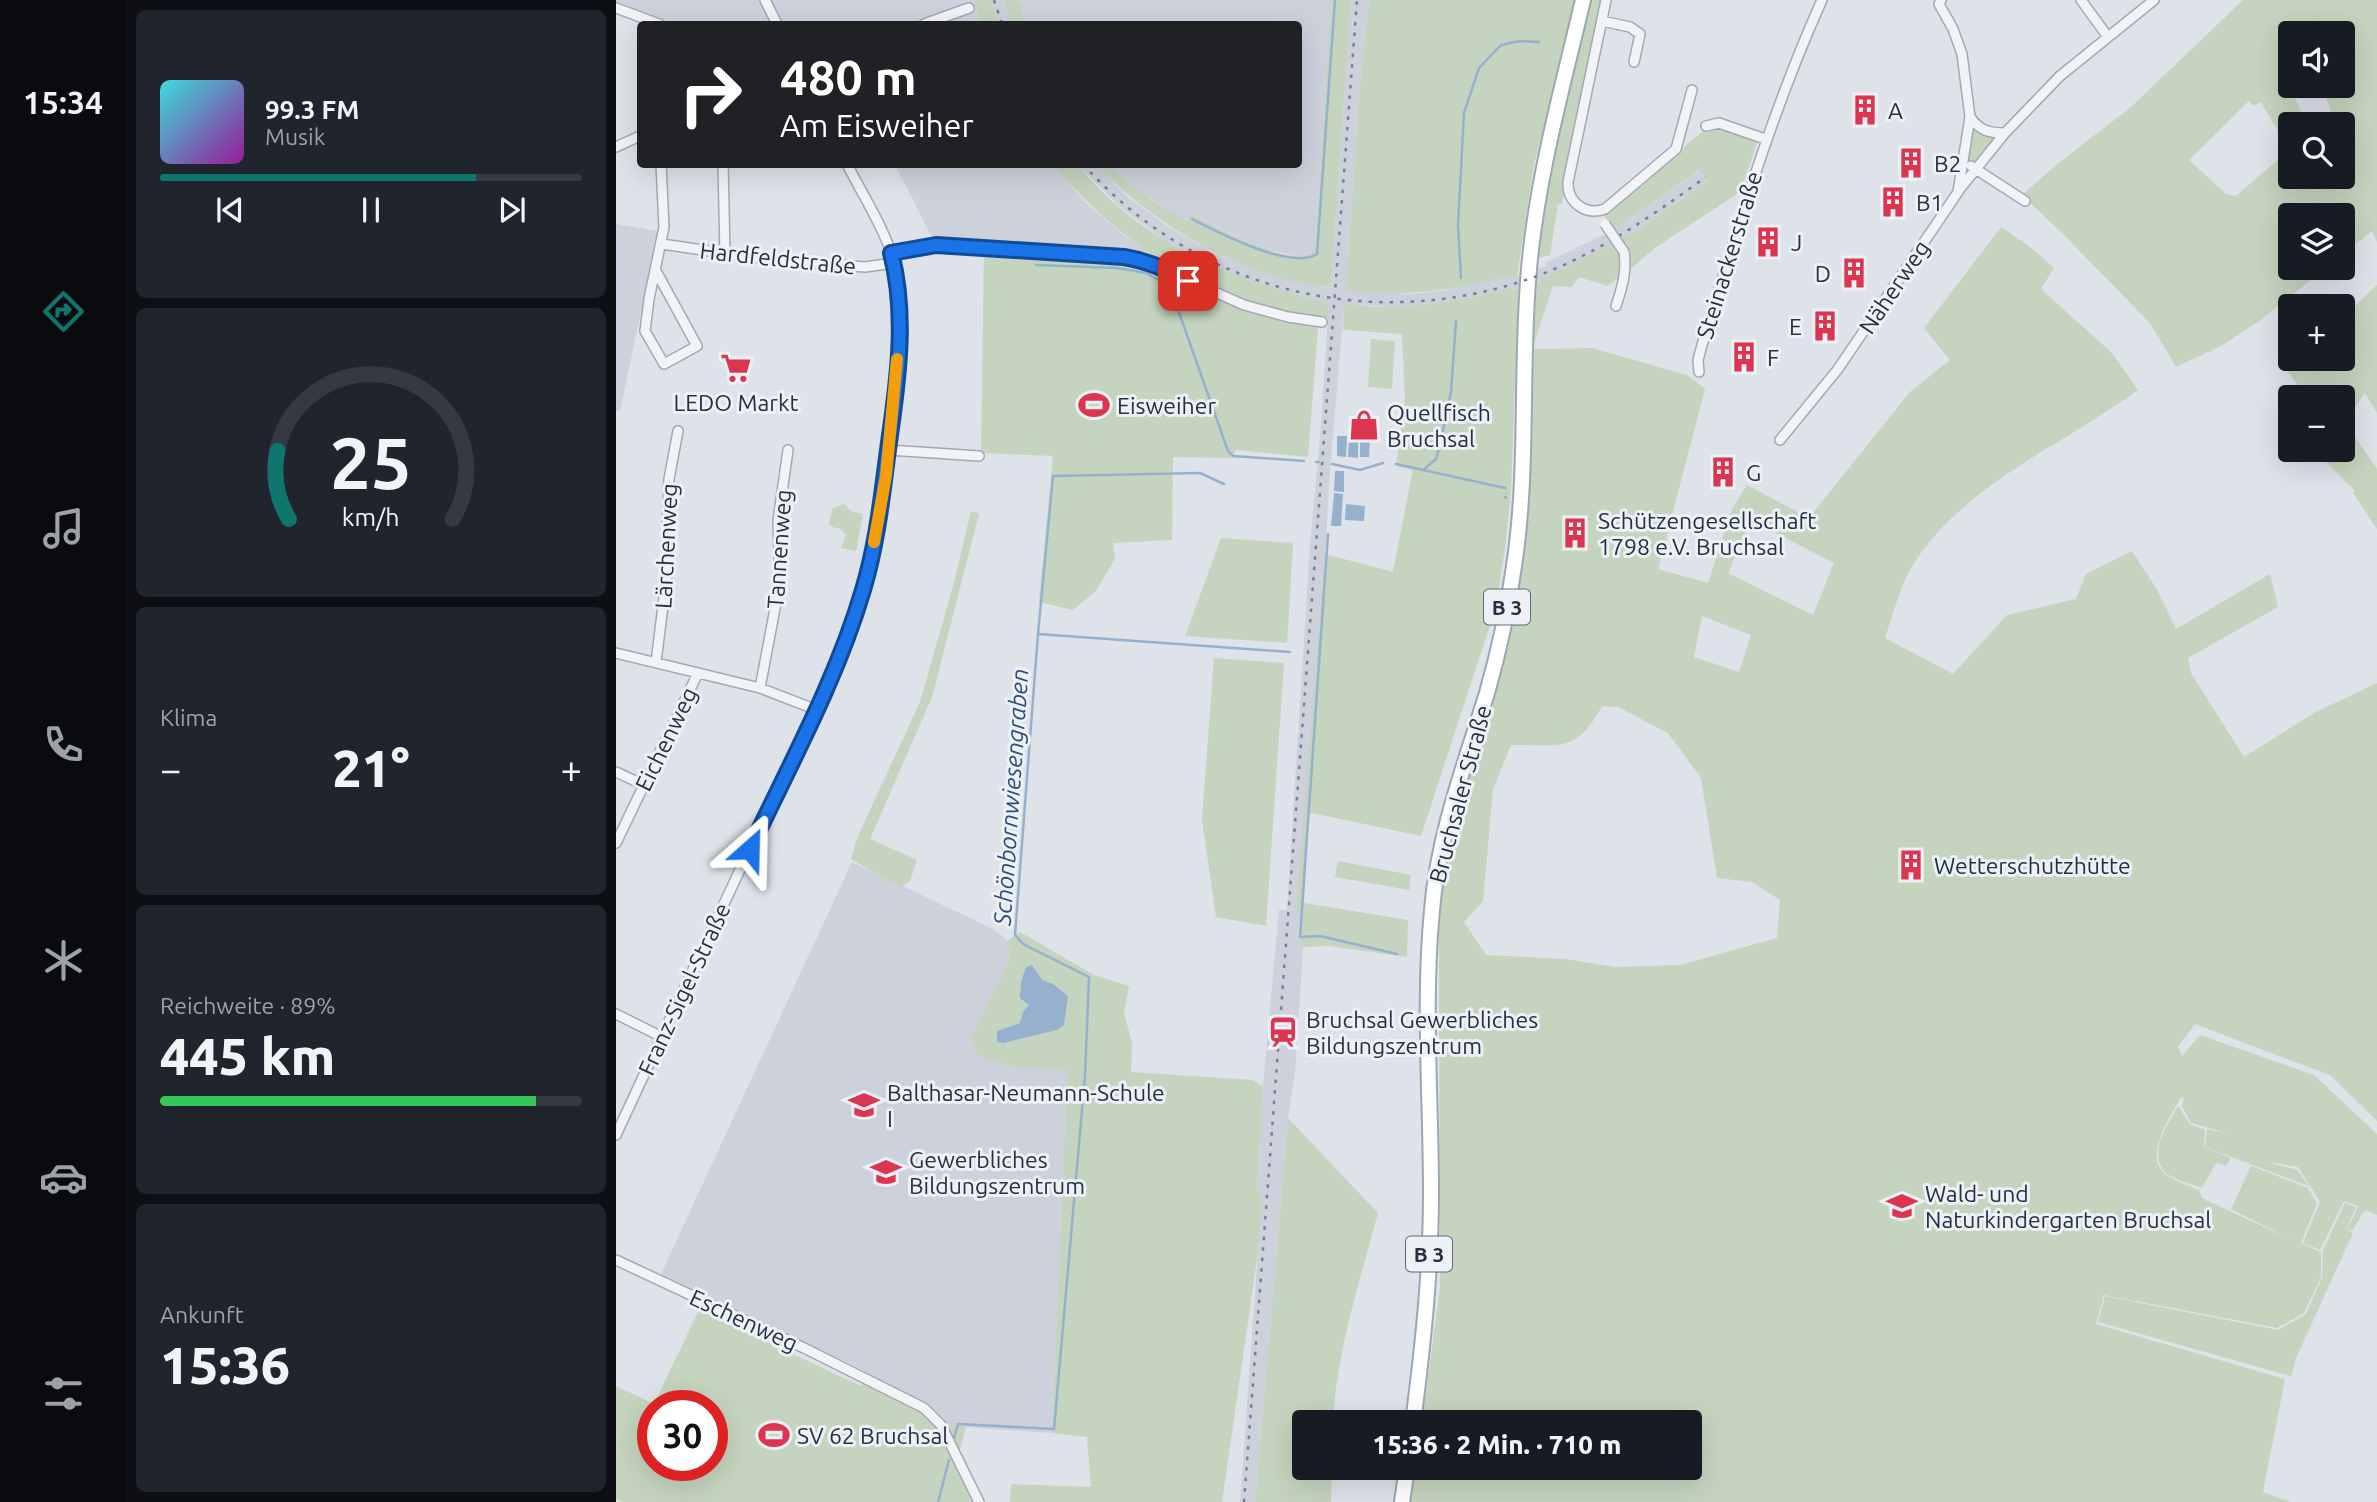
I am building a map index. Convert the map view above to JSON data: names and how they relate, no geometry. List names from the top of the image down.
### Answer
{
  "streets": {
    "main road": ["B 3", "Bruchsaler Straße"],
    "street": [
      "Steinackerstraße",
      "Hardfeldstraße",
      "Näherweg",
      "Lärchenweg",
      "Tannenweg",
      "Eichenweg",
      "Franz-Sigel-Straße",
      "Eschenweg"
    ]
  },
  "crossings": [
    ["Hardfeldstraße", "Franz-Sigel-Straße"]
  ],
  "water": ["Schönbornwiesengraben"],
  "places": {
    "building": [
      "A",
      "B2",
      "B1",
      "J",
      "D",
      "E",
      "F",
      "G",
      "Schützengesellschaft 1798 e.V. Bruchsal",
      "Wetterschutzhütte"
    ],
    "supermarket": ["LEDO Markt"],
    "sports": ["Eisweiher", "SV 62 Bruchsal"],
    "shop": ["Quellfisch Bruchsal"],
    "station": ["Bruchsal Gewerbliches Bildungszentrum"],
    "school or university": ["Balthasar-Neumann-Schule I", "Gewerbliches Bildungszentrum", "Wald- und Naturkindergarten Bruchsal"]
  },
  "page": {
    "tabs": "15:34",
    "map_buttons": ["+", "−"],
    "turn": ["480 m", "Am Eisweiher"],
    "song": ["99.3 FM", "Musik"],
    "tile": [
      "Klima",
      ["Reichweite · 89%", "445 km"],
      ["Ankunft", "15:36"]
    ],
    "heat": ["−", "21°", "+"],
    "limit": "30",
    "trip": "15:36 · 2 Min. · 710 m",
    "gauge": ["25", "km/h"]
  }
}
